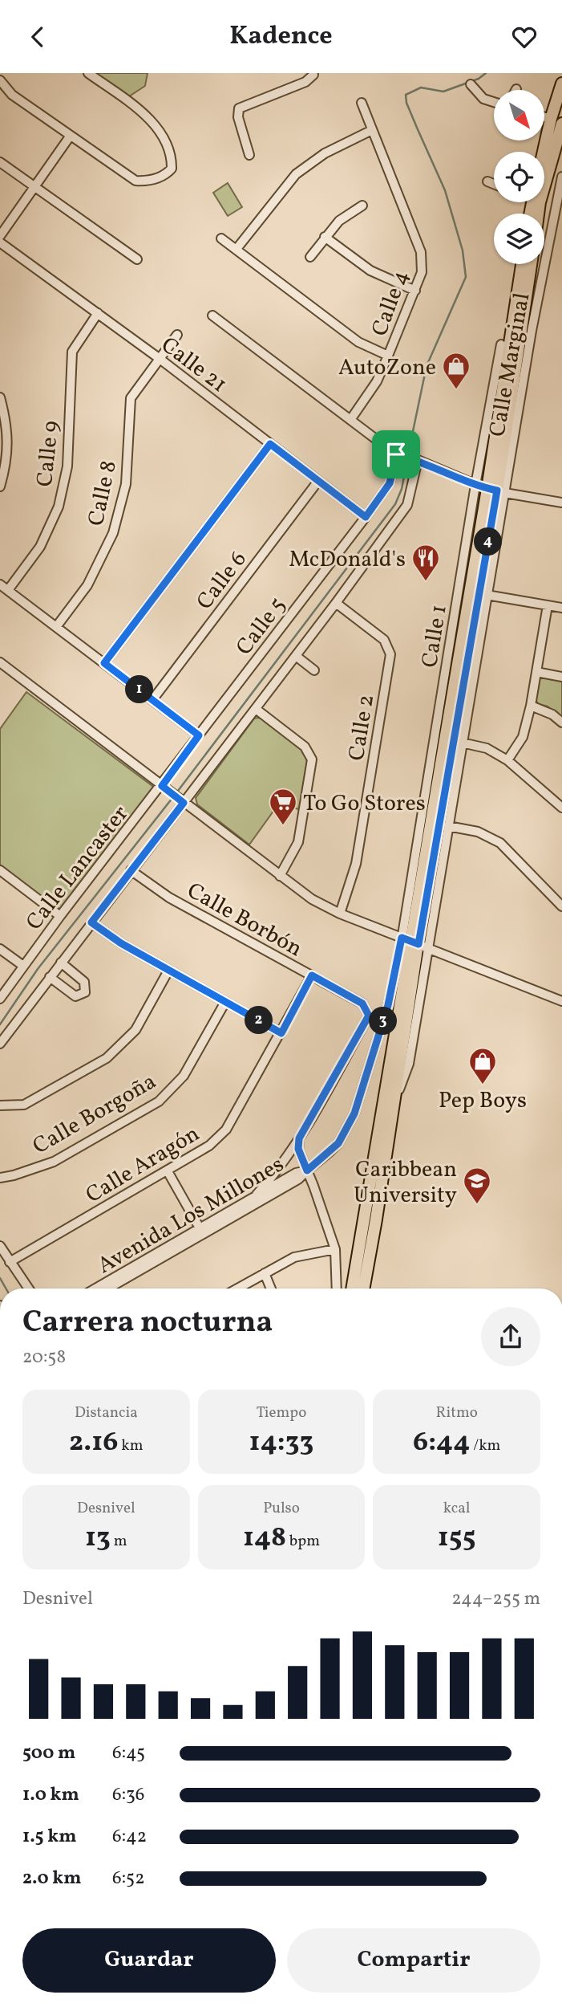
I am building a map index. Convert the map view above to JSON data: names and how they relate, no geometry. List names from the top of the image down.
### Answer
{
  "streets": {
    "street": [
      "Calle 4",
      "Calle 21",
      "Calle Marginal",
      "Calle 9",
      "Calle 8",
      "Calle 6",
      "Calle 5",
      "Calle 1",
      "Calle 2",
      "Calle Lancaster",
      "Calle Borbón",
      "Calle Borgoña",
      "Calle Aragón",
      "Avenida Los Millones"
    ]
  },
  "crossings": [
    ["Calle 21", "Calle 9"],
    ["Calle 21", "Calle 8"],
    ["Calle 21", "Calle 6"],
    ["Calle 21", "Calle 5"],
    ["Calle Marginal", "Calle 1"],
    ["Calle 5", "Calle Lancaster"],
    ["Calle Borbón", "Calle Aragón"]
  ],
  "places": {
    "shop": ["AutoZone", "Pep Boys"],
    "restaurant": ["McDonald's"],
    "supermarket": ["To Go Stores"],
    "school or university": ["Caribbean University"]
  },
  "north": "bottom right",
  "page": {
    "header": "Kadence",
    "pins": [
      "4",
      "1",
      "2",
      "3"
    ],
    "heading": ["Carrera nocturna", "20:58"],
    "stats": [
      ["Distancia", "2.16 km"],
      ["Tiempo", "14:33"],
      ["Ritmo", "6:44 /km"],
      ["Desnivel", "13 m"],
      ["Pulso", "148 bpm"],
      ["kcal", "155"]
    ],
    "chart": ["Desnivel", "244–255 m"],
    "list": [
      {
        "name": "500 m",
        "note": "6:45"
      },
      {
        "name": "1.0 km",
        "note": "6:36"
      },
      {
        "name": "1.5 km",
        "note": "6:42"
      },
      {
        "name": "2.0 km",
        "note": "6:52"
      }
    ],
    "buttons": ["Guardar", "Compartir"]
  }
}
